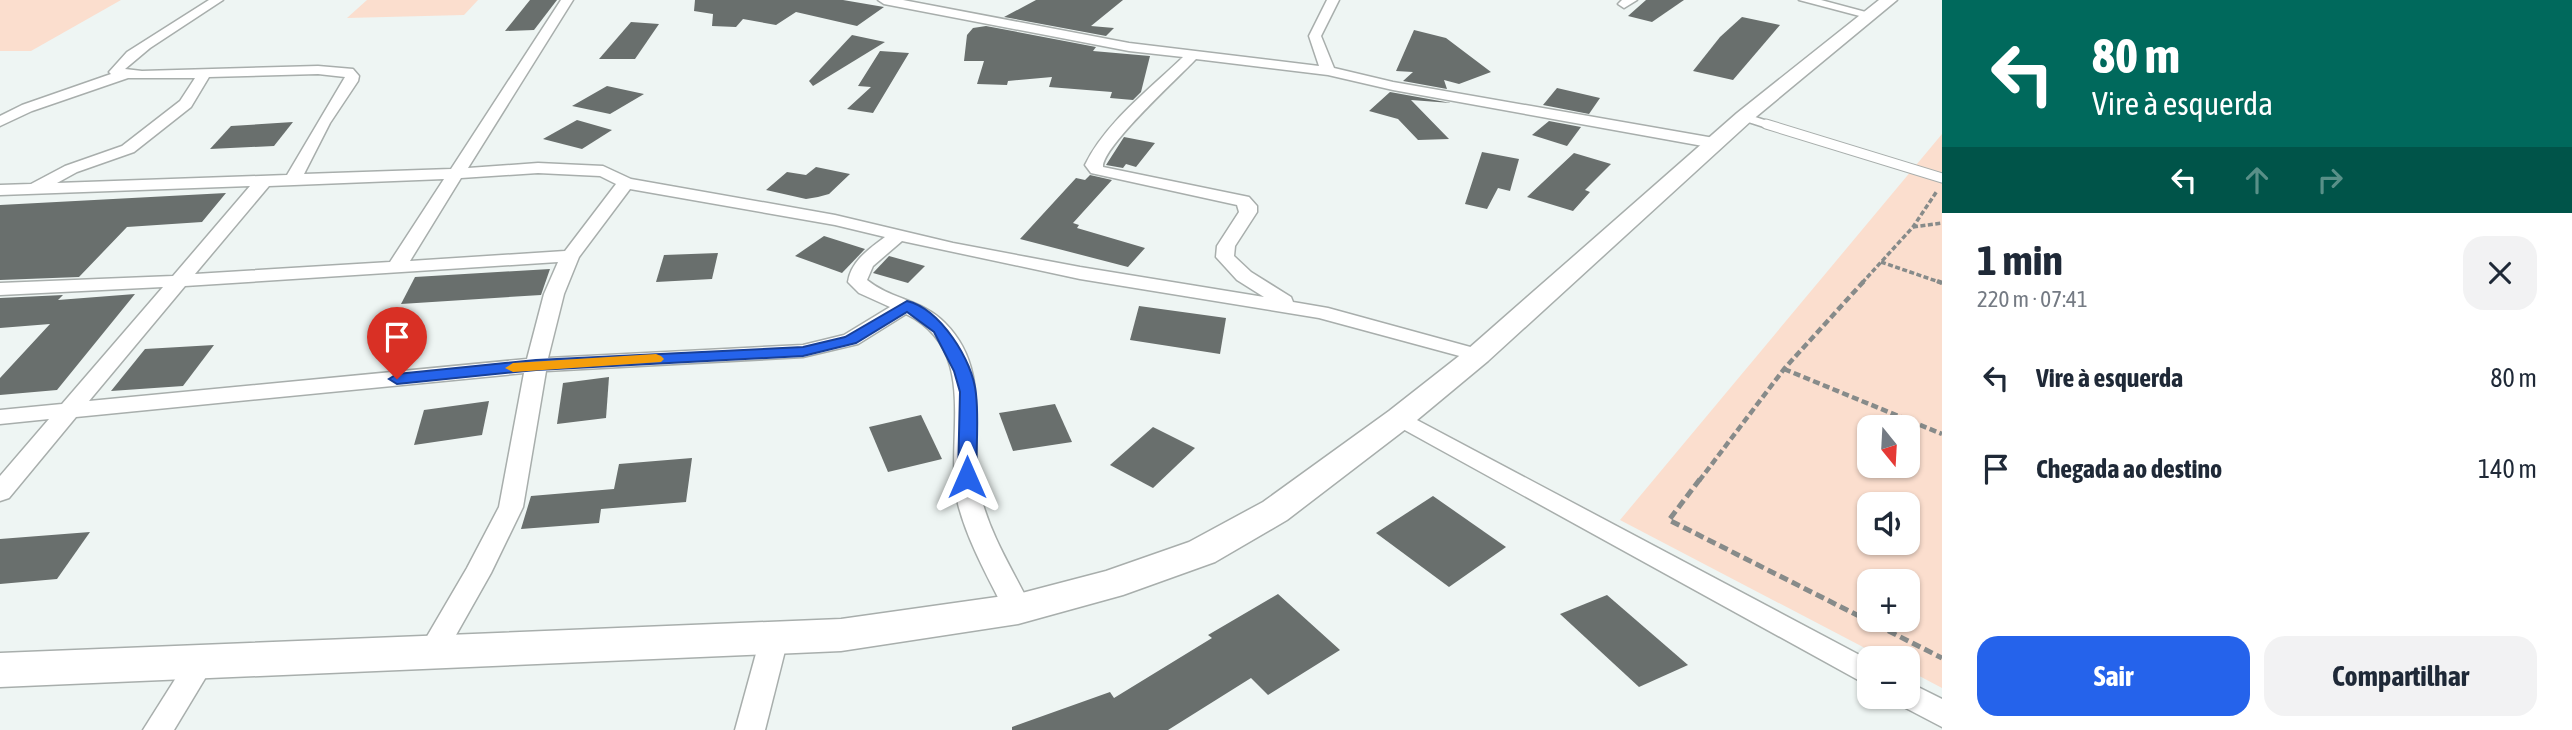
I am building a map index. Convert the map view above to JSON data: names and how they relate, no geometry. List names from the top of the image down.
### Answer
{
  "north": "bottom",
  "page": {
    "turn": ["80 m", "Vire à esquerda"],
    "heading": ["1 min", "220 m · 07:41"],
    "list": [
      {
        "name": "Vire à esquerda",
        "value": "80 m"
      },
      {
        "name": "Chegada ao destino",
        "value": "140 m"
      }
    ],
    "map_buttons": ["+", "−"],
    "buttons": ["Sair", "Compartilhar"]
  }
}
